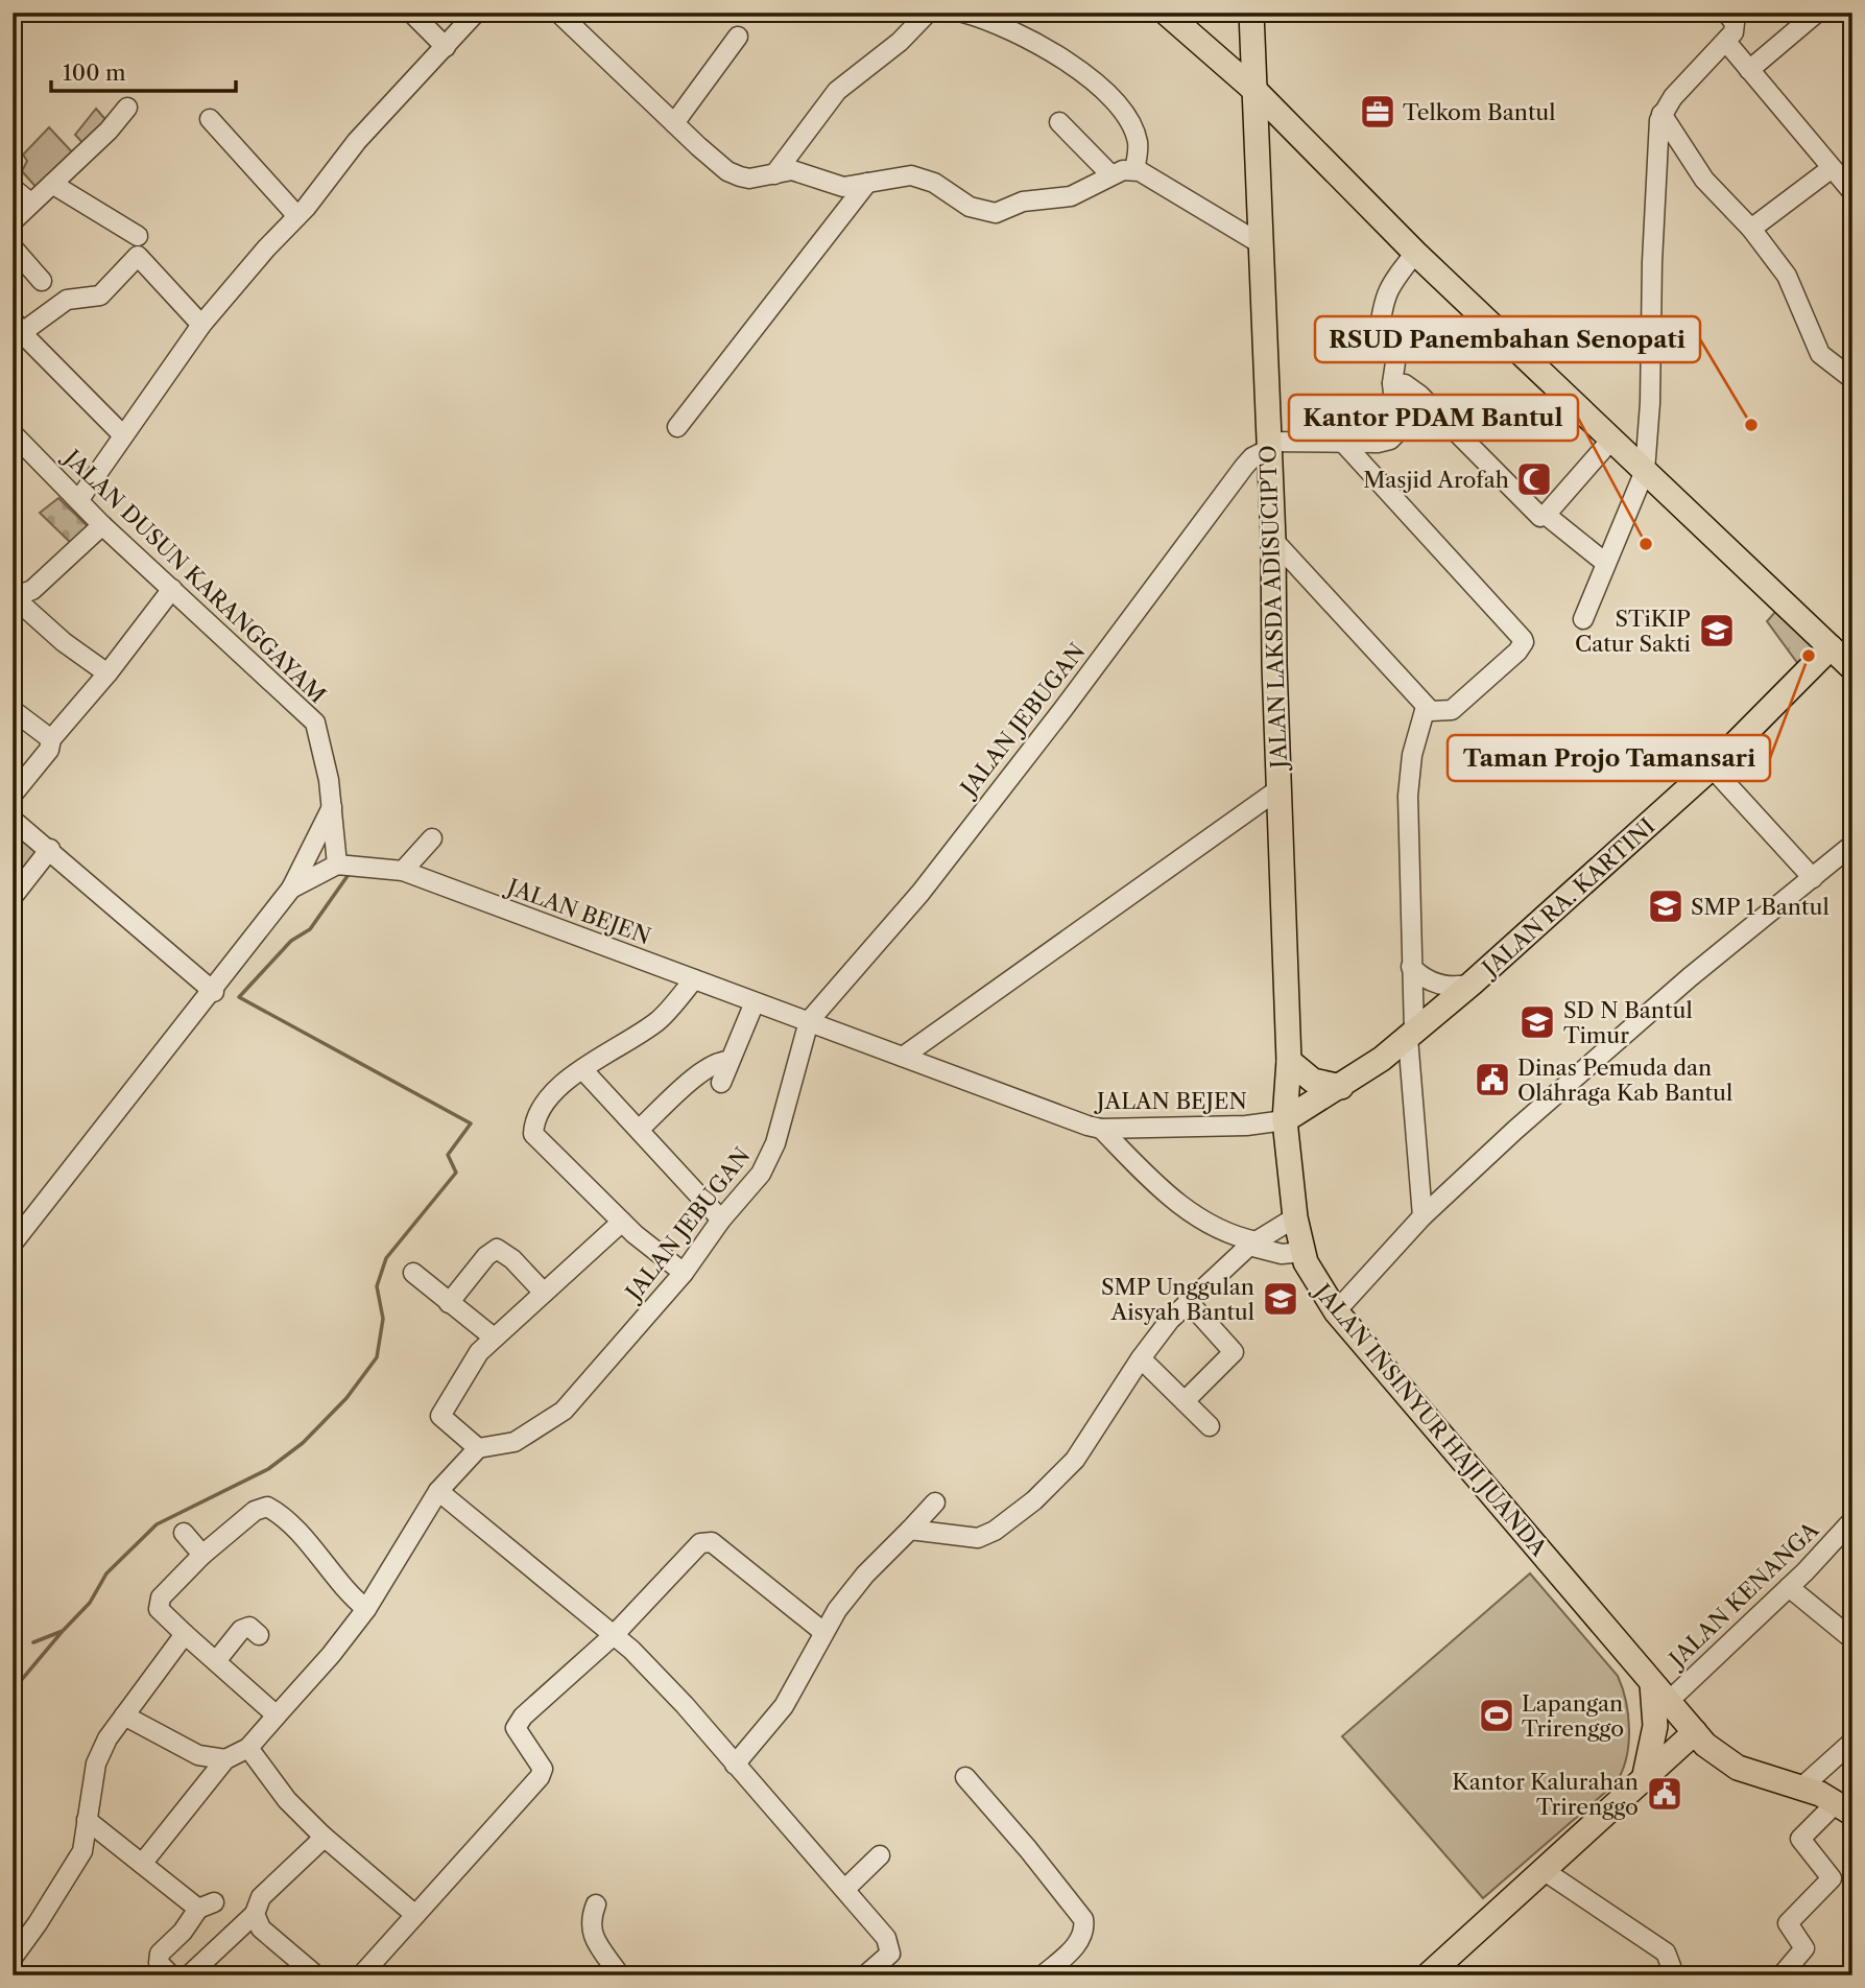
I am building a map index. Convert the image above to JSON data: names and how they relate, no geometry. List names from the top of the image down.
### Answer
{
  "streets": {
    "main road": ["JALAN LAKSDA ADISUCIPTO", "JALAN RA. KARTINI", "JALAN INSINYUR HAJI JUANDA"],
    "street": [
      "JALAN DUSUN KARANGGAYAM",
      "JALAN JEBUGAN",
      "JALAN BEJEN",
      "JALAN KENANGA"
    ]
  },
  "crossings": [
    ["JALAN DUSUN KARANGGAYAM", "JALAN BEJEN"],
    ["JALAN LAKSDA ADISUCIPTO", "JALAN JEBUGAN"],
    ["JALAN LAKSDA ADISUCIPTO", "JALAN RA. KARTINI"],
    ["JALAN LAKSDA ADISUCIPTO", "JALAN BEJEN"],
    ["JALAN LAKSDA ADISUCIPTO", "JALAN INSINYUR HAJI JUANDA"],
    ["JALAN JEBUGAN", "JALAN BEJEN"],
    ["JALAN RA. KARTINI", "JALAN BEJEN"],
    ["JALAN RA. KARTINI", "JALAN INSINYUR HAJI JUANDA"],
    ["JALAN BEJEN", "JALAN INSINYUR HAJI JUANDA"],
    ["JALAN INSINYUR HAJI JUANDA", "JALAN KENANGA"]
  ],
  "places": {
    "office": ["Telkom Bantul"],
    "other": ["RSUD Panembahan Senopati", "Kantor PDAM Bantul", "Taman Projo Tamansari"],
    "mosque": ["Masjid Arofah"],
    "school or university": [
      "STiKIP Catur Sakti",
      "SMP 1 Bantul",
      "SD N Bantul Timur",
      "SMP Unggulan Aisyah Bantul"
    ],
    "public building": ["Dinas Pemuda dan Olahraga Kab Bantul", "Kantor Kalurahan Trirenggo"],
    "sports": ["Lapangan Trirenggo"]
  },
  "scale_bar": "100 m"
}
